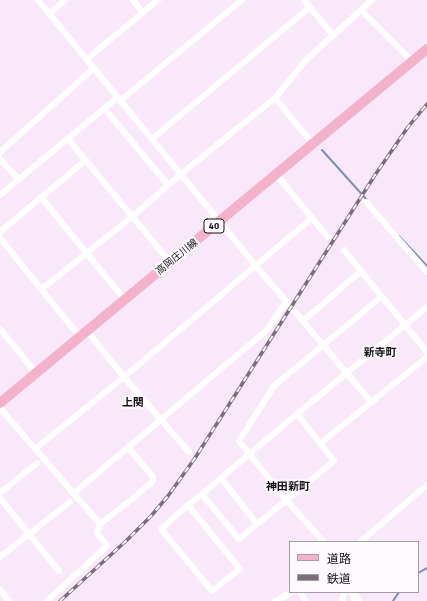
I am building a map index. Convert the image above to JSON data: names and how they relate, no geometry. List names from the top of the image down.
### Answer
{
  "streets": {
    "main road": ["40", "高岡庄川線"]
  },
  "districts": ["新寺町", "上関", "神田新町"],
  "legend": ["道路", "鉄道"]
}
